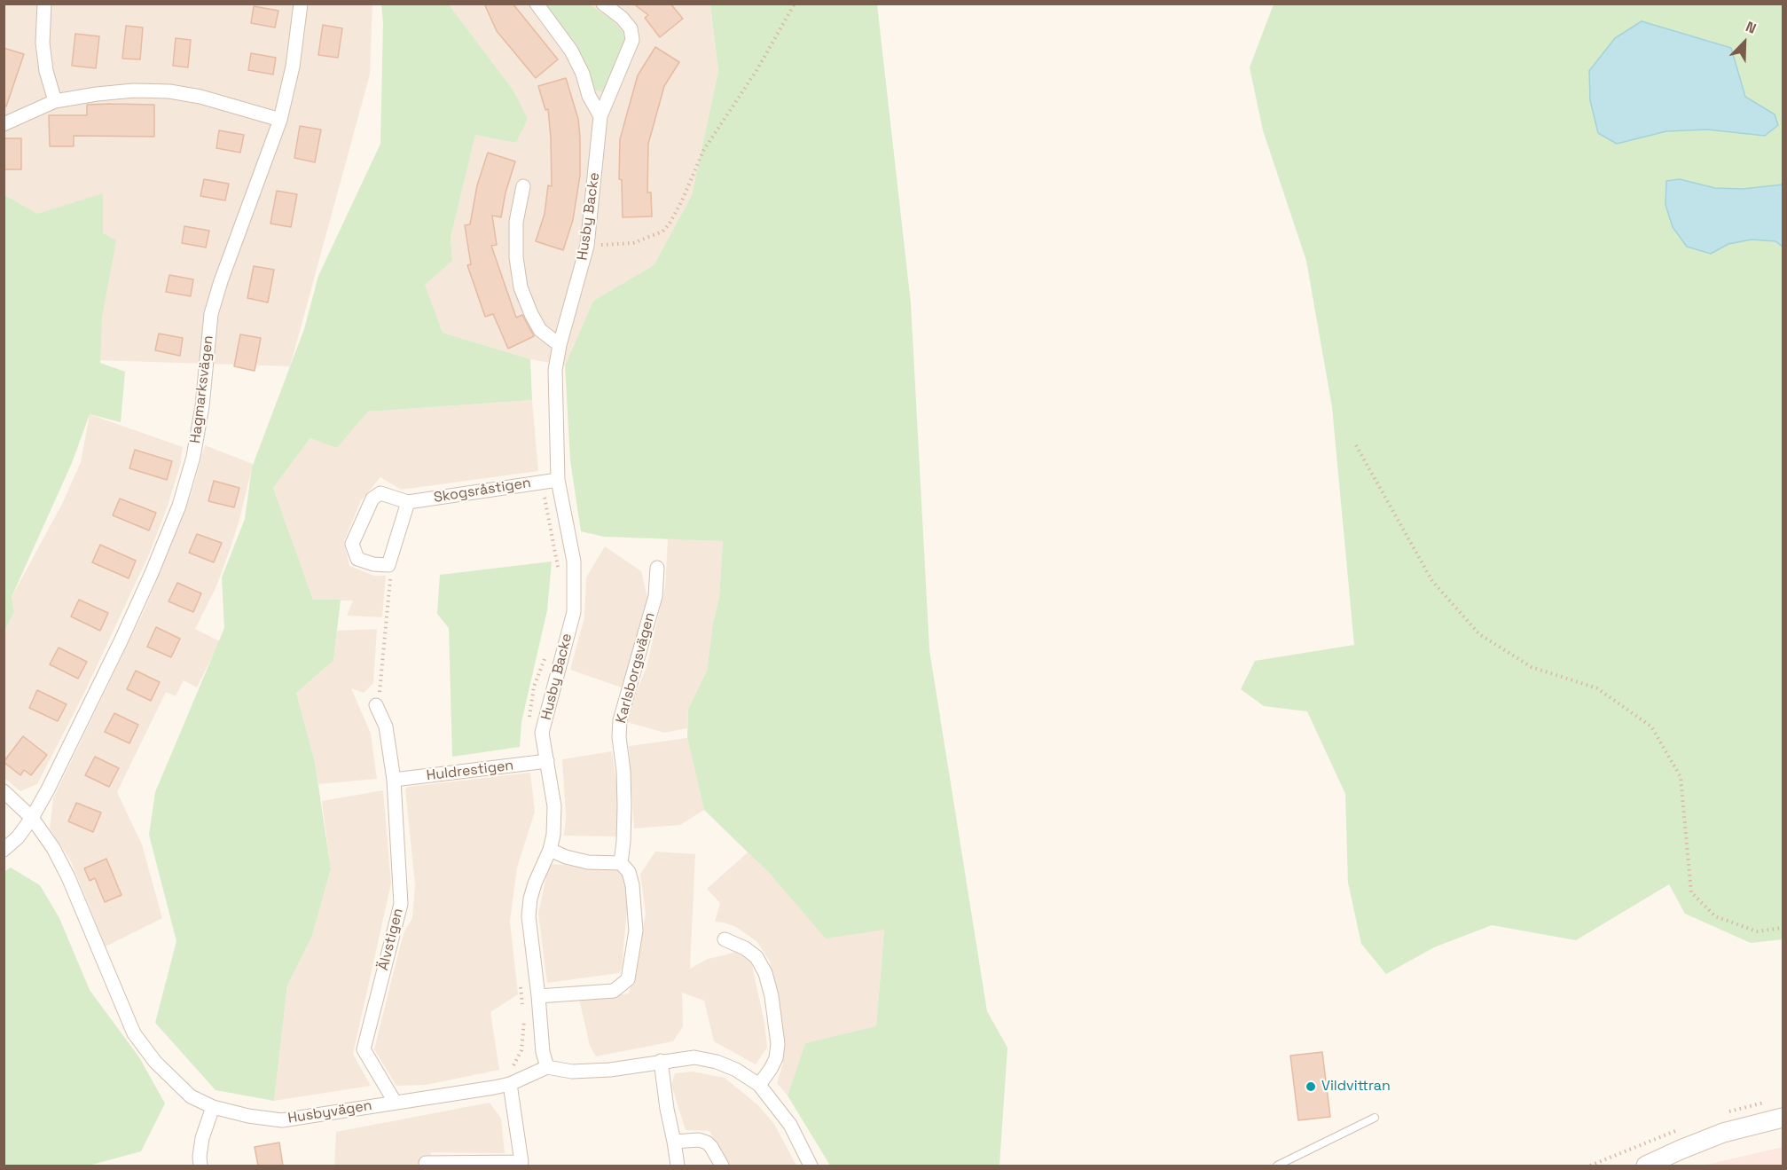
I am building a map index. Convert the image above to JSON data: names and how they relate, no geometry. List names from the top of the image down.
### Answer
{
  "streets": {
    "street": [
      "Husby Backe",
      "Hagmarksvägen",
      "Skogsråstigen",
      "Karlsborgsvägen",
      "Huldrestigen",
      "Älvstigen",
      "Husbyvägen"
    ]
  },
  "crossings": [
    ["Husby Backe", "Skogsråstigen"],
    ["Husby Backe", "Huldrestigen"],
    ["Husby Backe", "Husbyvägen"],
    ["Hagmarksvägen", "Husbyvägen"],
    ["Huldrestigen", "Älvstigen"],
    ["Älvstigen", "Husbyvägen"]
  ],
  "places": ["Vildvittran"],
  "north": "top right"
}
